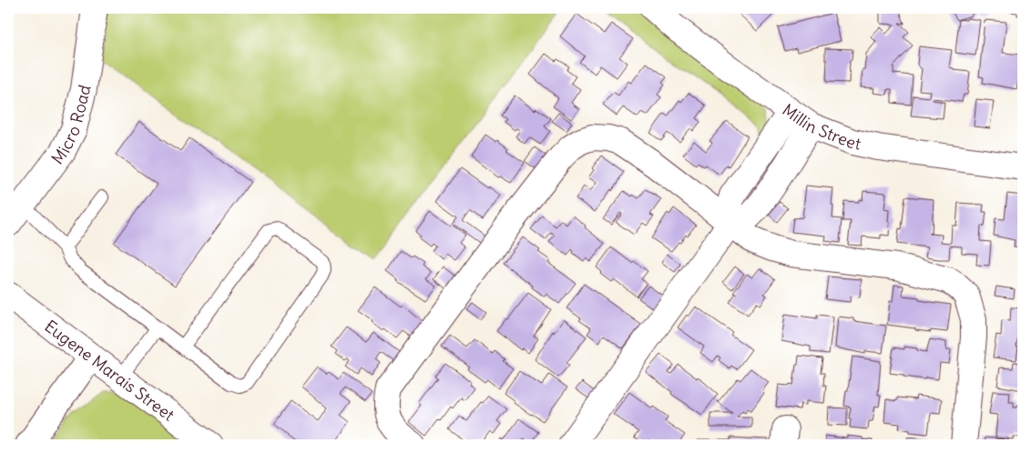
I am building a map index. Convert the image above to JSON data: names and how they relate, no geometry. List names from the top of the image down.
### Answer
{
  "streets": {
    "street": ["Micro Road", "Millin Street", "Eugene Marais Street"]
  }
}
